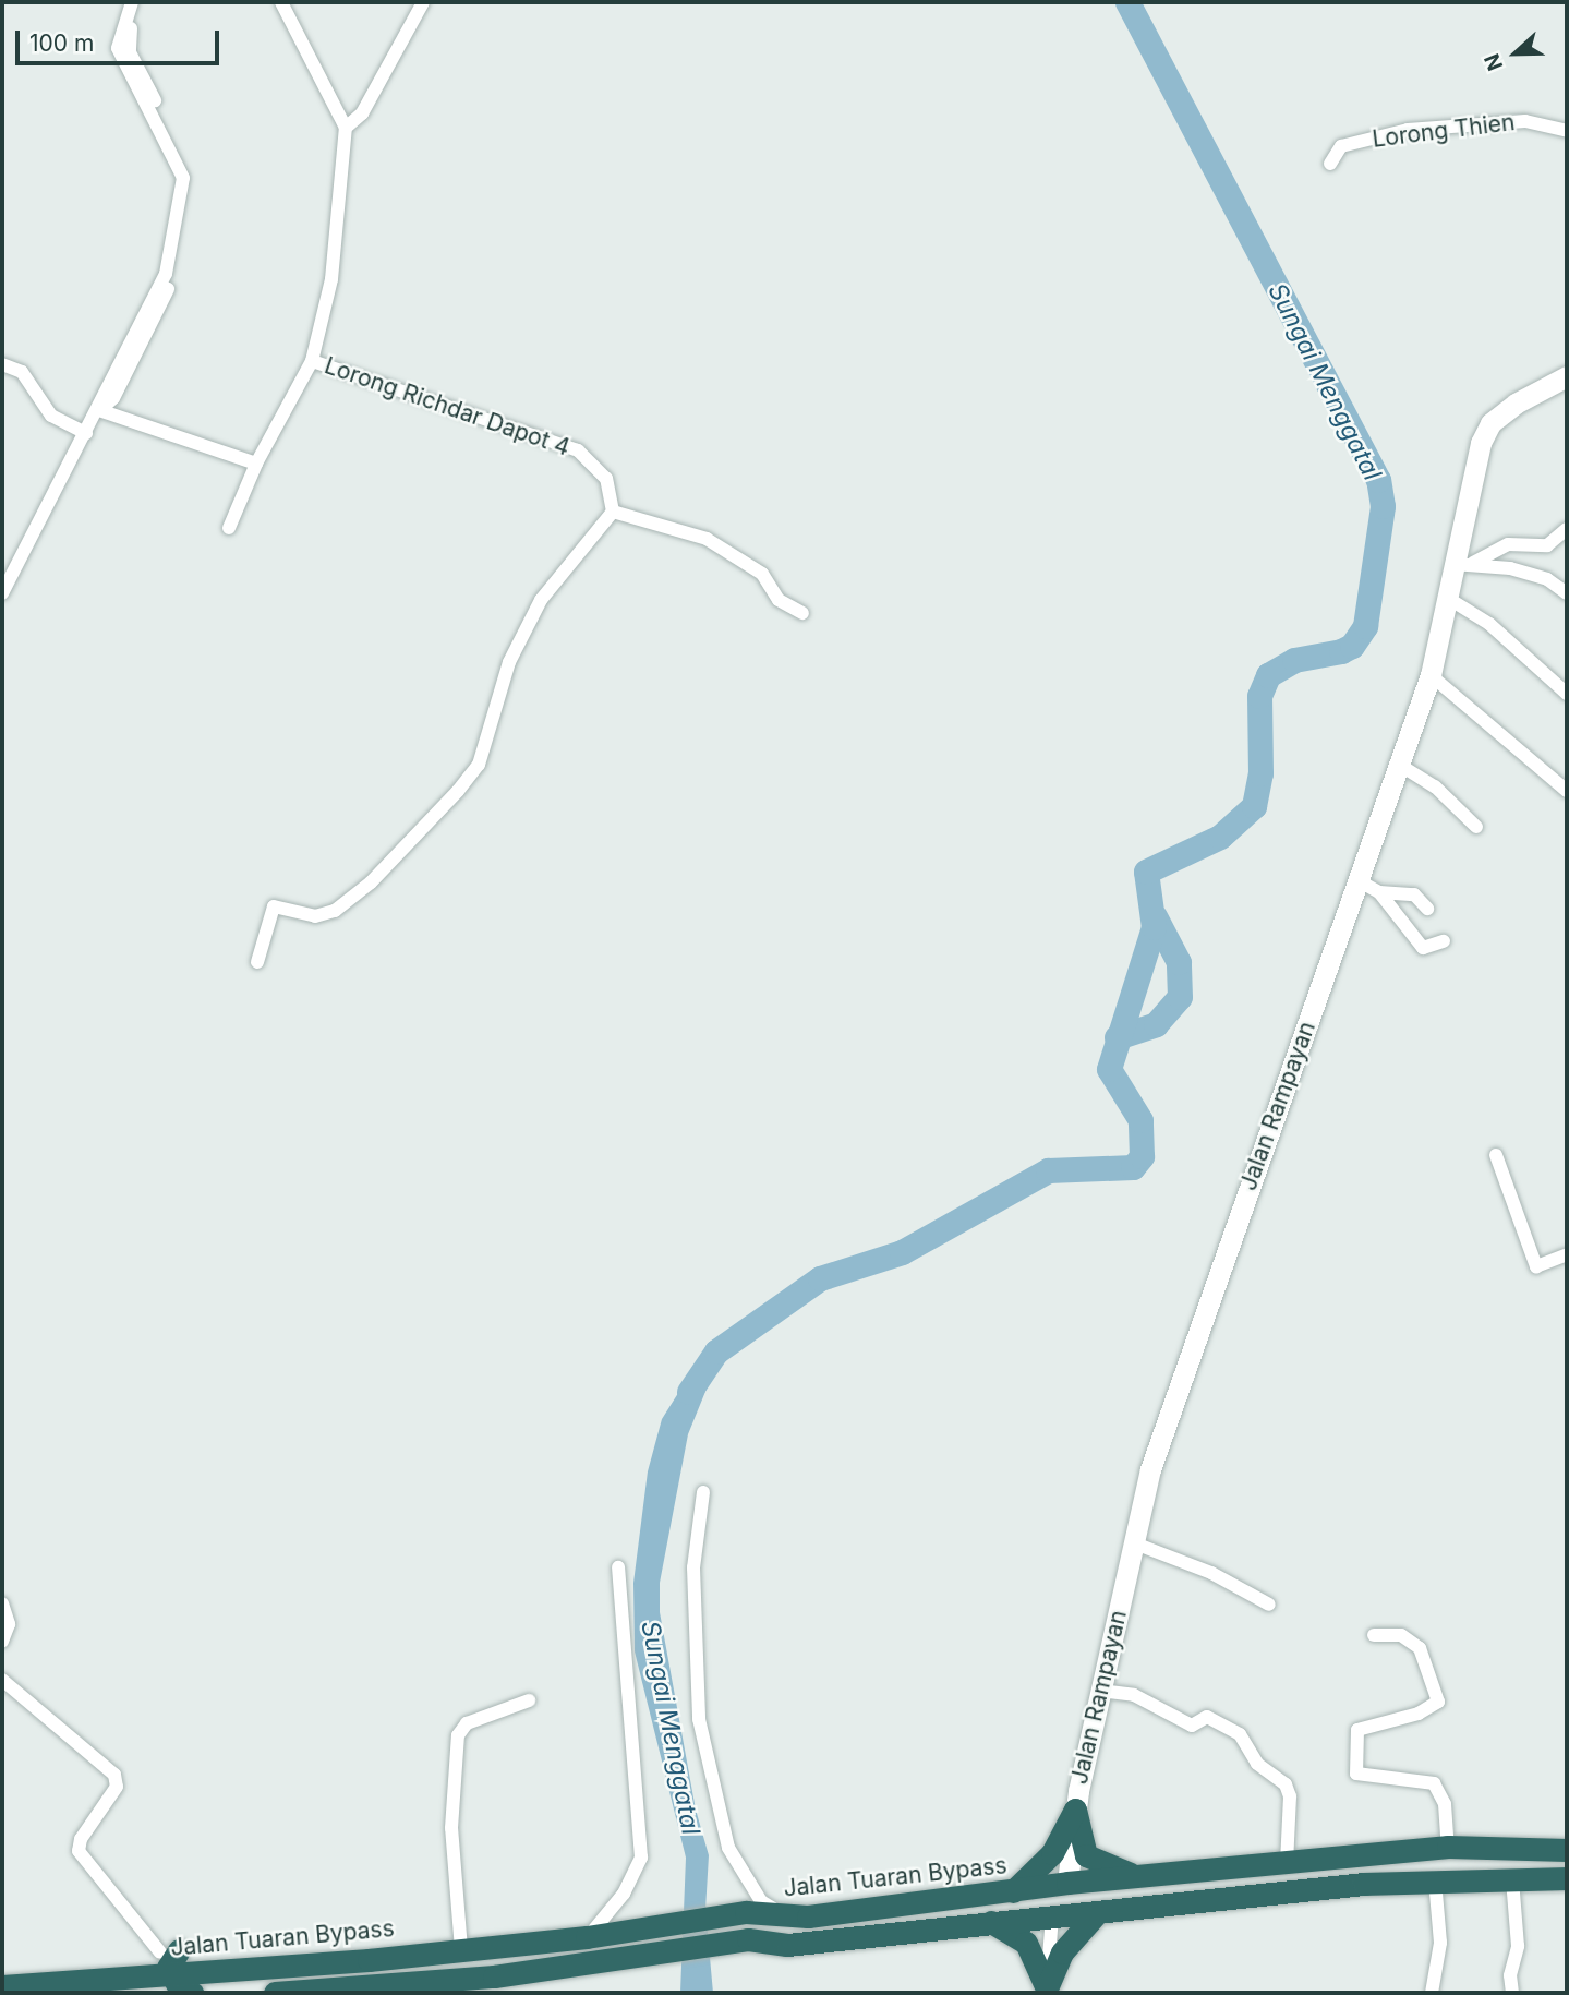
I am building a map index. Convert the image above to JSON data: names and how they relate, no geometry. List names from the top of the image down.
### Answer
{
  "streets": {
    "highway": ["Jalan Tuaran Bypass"],
    "street": ["Lorong Thien", "Lorong Richdar Dapot 4", "Jalan Rampayan"]
  },
  "crossings": [
    ["Jalan Rampayan", "Jalan Tuaran Bypass"]
  ],
  "water": ["Sungai Menggatal"],
  "scale_bar": "100 m",
  "north": "left"
}
